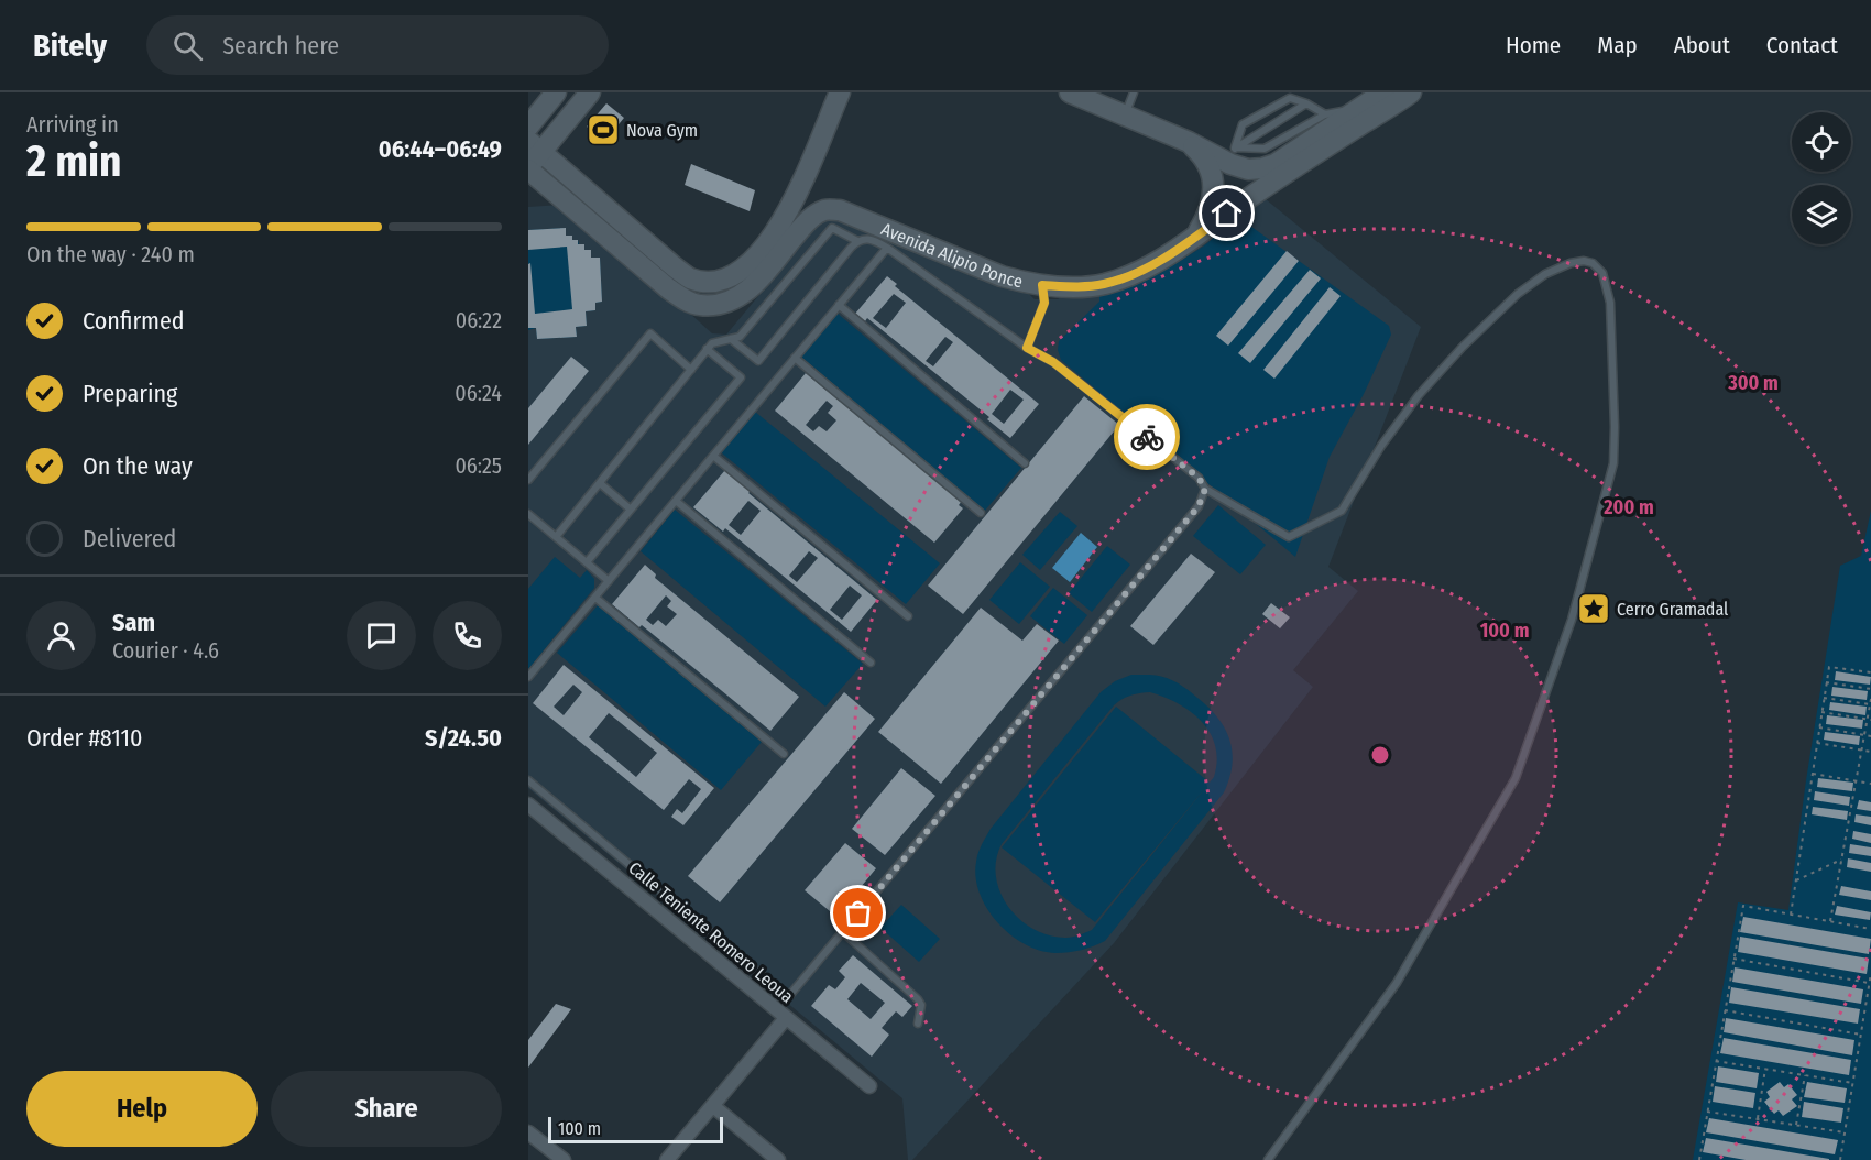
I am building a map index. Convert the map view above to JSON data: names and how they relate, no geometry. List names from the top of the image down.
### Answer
{
  "streets": {
    "main road": ["Avenida Alipio Ponce"],
    "street": ["Calle Teniente Romero Leoua"]
  },
  "places": {
    "sports": ["Nova Gym"],
    "place": ["Cerro Gramadal"]
  },
  "scale_bar": "100 m",
  "page": {
    "header": "Bitely",
    "search": "Search here",
    "nav": [
      "Home",
      "Map",
      "About",
      "Contact"
    ],
    "heading": ["2 min", "Arriving in", "06:44–06:49"],
    "panel": [
      "Sam",
      "Courier · 4.6",
      "Order #8110",
      "S/24.50"
    ],
    "bar": "On the way · 240 m",
    "list": [
      ["Confirmed", "06:22"],
      ["Preparing", "06:24"],
      ["On the way", "06:25"],
      "Delivered"
    ],
    "buttons": ["Help", "Share"],
    "scale": "100 m"
  },
  "rings": ["300 m", "200 m", "100 m"]
}
